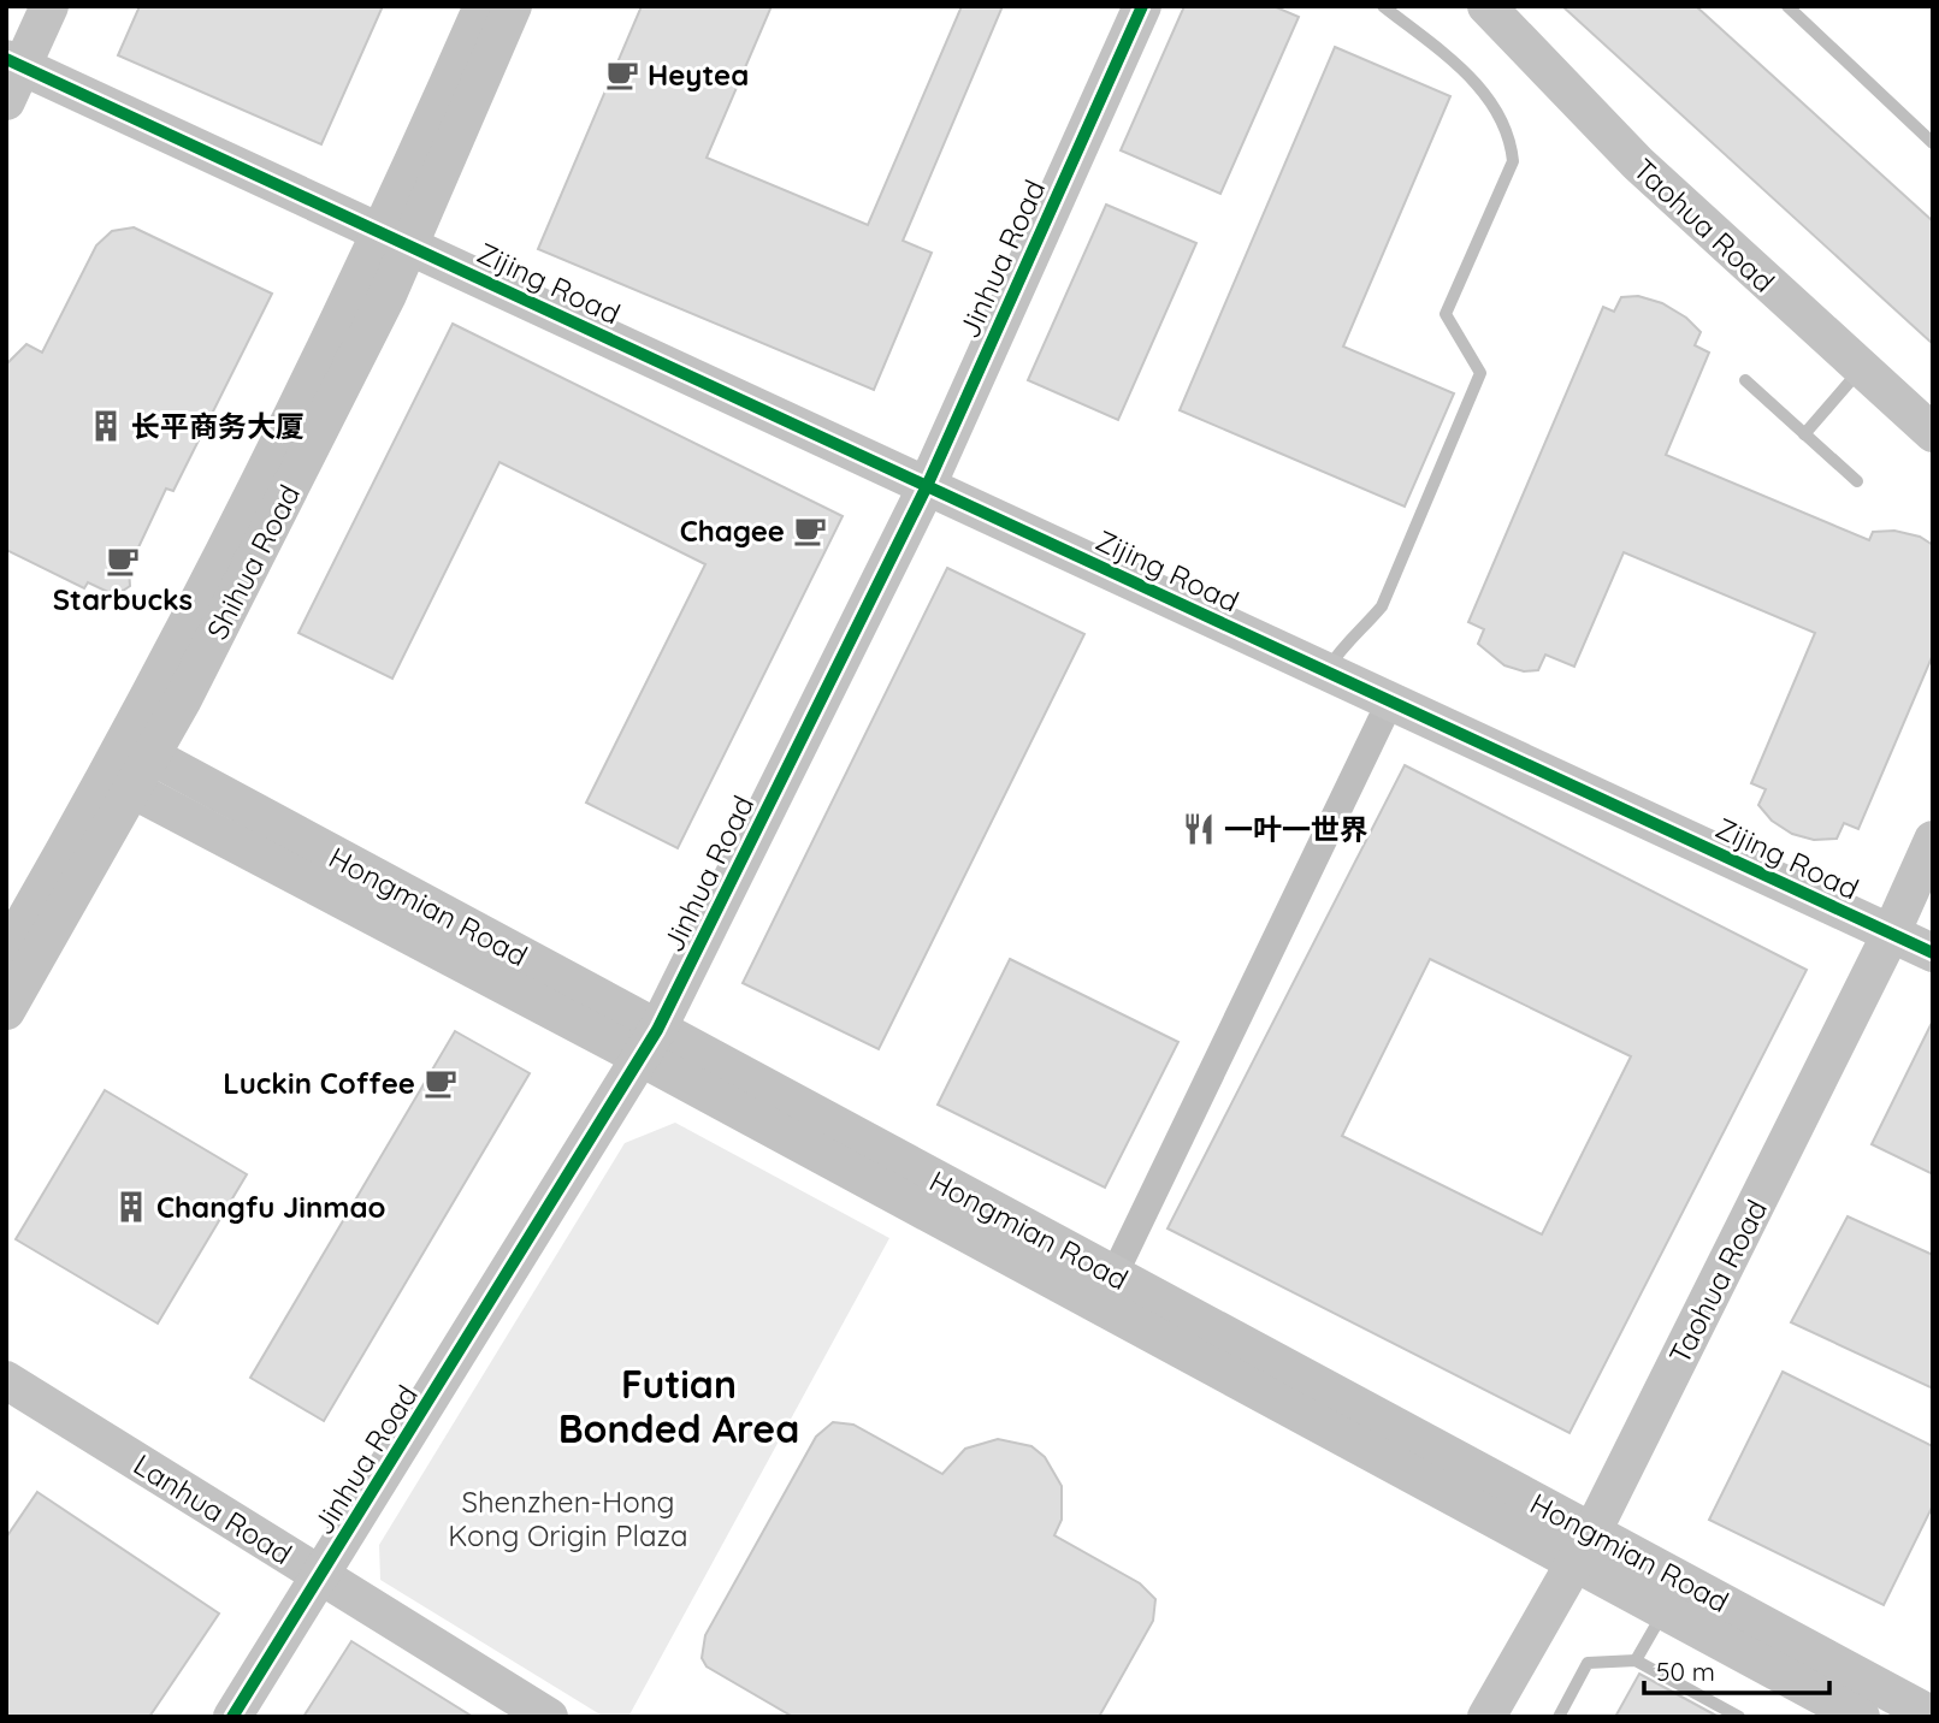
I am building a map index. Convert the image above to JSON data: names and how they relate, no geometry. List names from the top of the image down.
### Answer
{
  "streets": {
    "main road": [
      "Taohua Road",
      "Jinhua Road",
      "Zijing Road",
      "Shihua Road",
      "Hongmian Road",
      "Lanhua Road"
    ]
  },
  "crossings": [
    ["Taohua Road", "Zijing Road"],
    ["Taohua Road", "Hongmian Road"],
    ["Jinhua Road", "Zijing Road"],
    ["Jinhua Road", "Hongmian Road"],
    ["Jinhua Road", "Lanhua Road"],
    ["Zijing Road", "Shihua Road"],
    ["Shihua Road", "Hongmian Road"]
  ],
  "districts": ["Futian Bonded Area"],
  "parks": ["Shenzhen-Hong Kong Origin Plaza"],
  "places": {
    "cafe": [
      "Heytea",
      "Chagee",
      "Starbucks",
      "Luckin Coffee"
    ],
    "building": ["长平商务大厦", "Changfu Jinmao"],
    "restaurant": ["一叶一世界"]
  },
  "scale_bar": "50 m"
}
